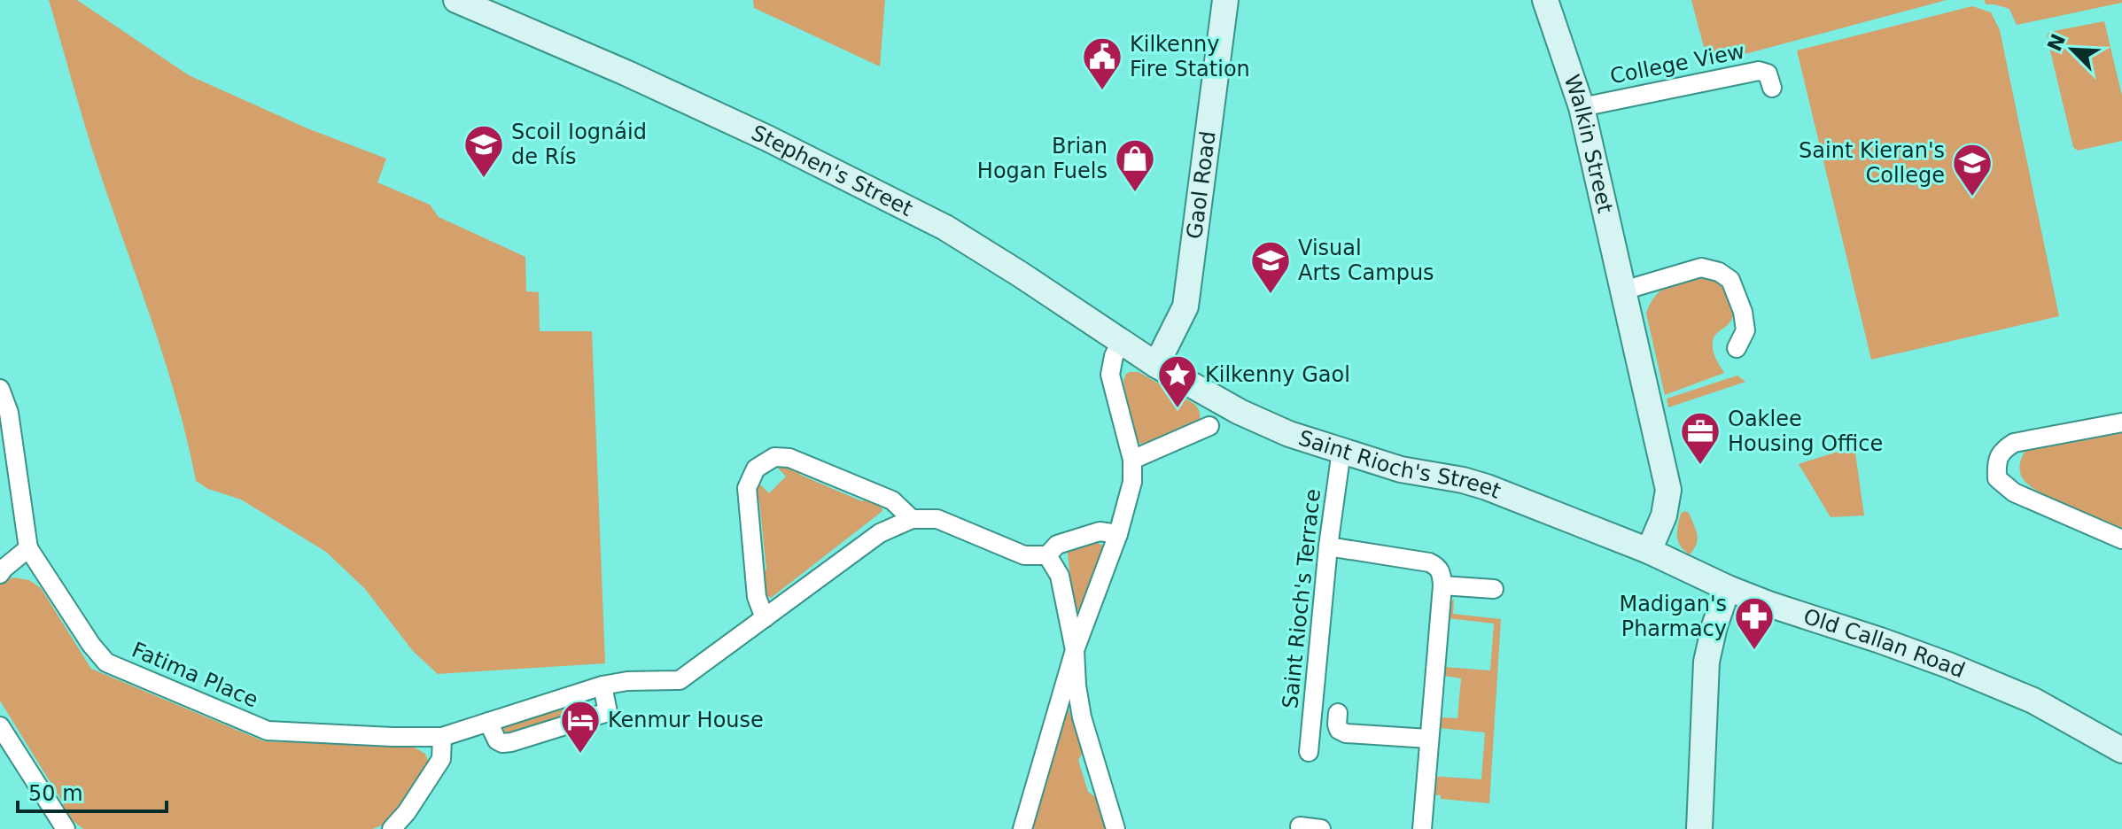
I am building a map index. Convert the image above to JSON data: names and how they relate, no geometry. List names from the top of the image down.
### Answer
{
  "streets": {
    "street": [
      "College View",
      "Walkin Street",
      "Stephen's Street",
      "Gaol Road",
      "Saint Rioch's Street",
      "Saint Rioch's Terrace",
      "Old Callan Road",
      "Fatima Place"
    ]
  },
  "crossings": [
    ["College View", "Walkin Street"],
    ["Walkin Street", "Saint Rioch's Street"],
    ["Walkin Street", "Old Callan Road"],
    ["Stephen's Street", "Gaol Road"],
    ["Stephen's Street", "Saint Rioch's Street"],
    ["Gaol Road", "Saint Rioch's Street"],
    ["Saint Rioch's Street", "Saint Rioch's Terrace"],
    ["Saint Rioch's Street", "Old Callan Road"]
  ],
  "places": {
    "public building": ["Kilkenny Fire Station"],
    "school or university": ["Scoil Iognáid de Rís", "Saint Kieran's College", "Visual Arts Campus"],
    "shop": ["Brian Hogan Fuels"],
    "place": ["Kilkenny Gaol"],
    "office": ["Oaklee Housing Office"],
    "pharmacy": ["Madigan's Pharmacy"],
    "hotel": ["Kenmur House"]
  },
  "scale_bar": "50 m",
  "north": "top left"
}
